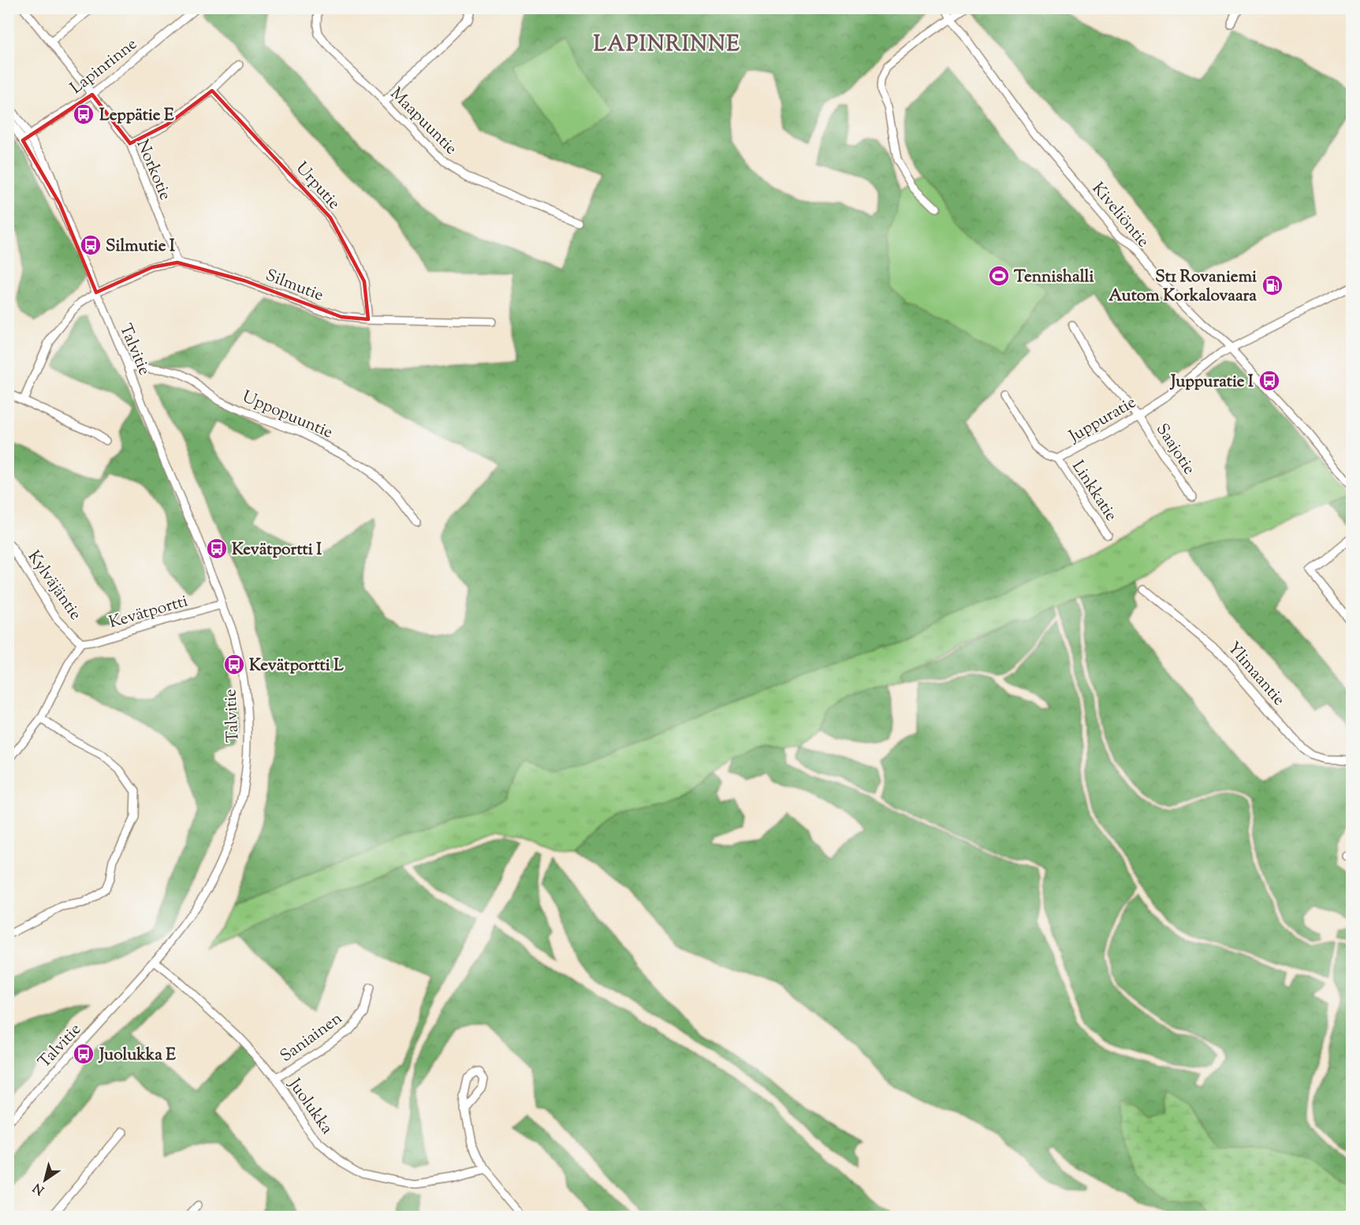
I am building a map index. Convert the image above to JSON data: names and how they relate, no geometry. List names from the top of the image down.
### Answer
{
  "streets": {
    "street": [
      "Lapinrinne",
      "Maapuuntie",
      "Norkotie",
      "Urputie",
      "Kiveliöntie",
      "Silmutie",
      "Talvitie",
      "Uppopuuntie",
      "Juppuratie",
      "Saajotie",
      "Linkkatie",
      "Kylväjäntie",
      "Kevätportti",
      "Ylimaantie",
      "Saniainen",
      "Juolukka"
    ]
  },
  "crossings": [
    ["Lapinrinne", "Norkotie"],
    ["Lapinrinne", "Talvitie"],
    ["Norkotie", "Silmutie"],
    ["Urputie", "Silmutie"],
    ["Kiveliöntie", "Juppuratie"],
    ["Silmutie", "Talvitie"],
    ["Talvitie", "Uppopuuntie"],
    ["Talvitie", "Kevätportti"],
    ["Talvitie", "Juolukka"],
    ["Juppuratie", "Saajotie"],
    ["Juppuratie", "Linkkatie"],
    ["Kylväjäntie", "Kevätportti"],
    ["Saniainen", "Juolukka"]
  ],
  "districts": ["LAPINRINNE"],
  "places": {
    "bus stop": [
      "Leppätie E",
      "Silmutie I",
      "Juppuratie I",
      "Kevätportti I",
      "Kevätportti L",
      "Juolukka E"
    ],
    "sports": ["Tennishalli"],
    "fuel station": ["St1 Rovaniemi Autom Korkalovaara"]
  },
  "north": "bottom left"
}
